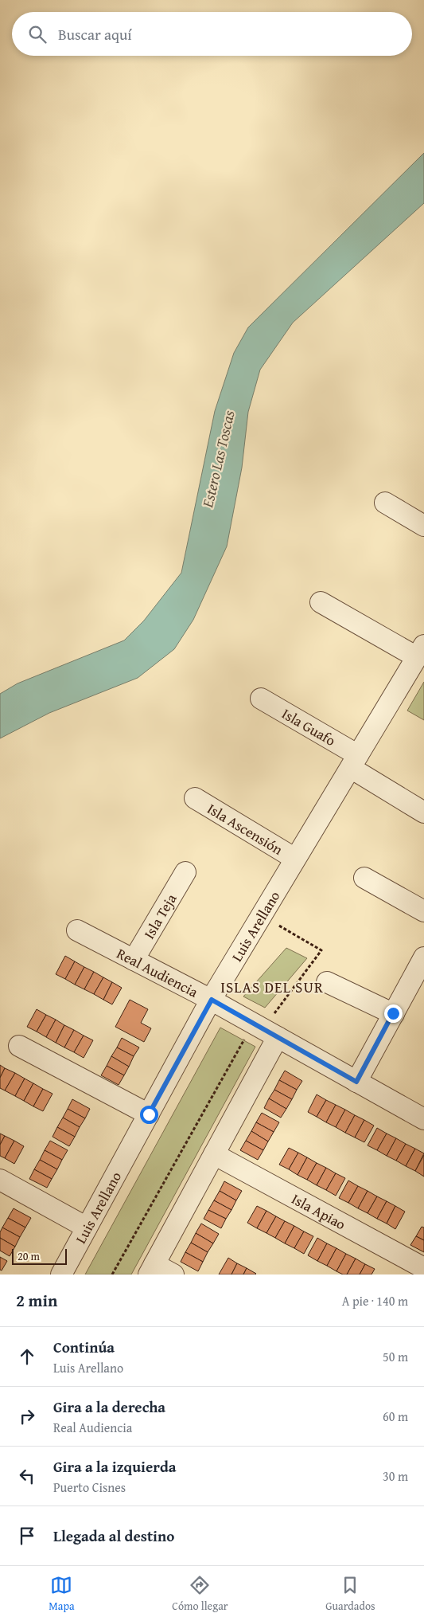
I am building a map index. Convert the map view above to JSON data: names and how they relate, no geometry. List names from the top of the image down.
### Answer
{
  "streets": {
    "street": [
      "Isla Guafo",
      "Isla Ascensión",
      "Isla Teja",
      "Luis Arellano",
      "Real Audiencia",
      "Isla Apiao"
    ]
  },
  "crossings": [
    ["Isla Guafo", "Luis Arellano"],
    ["Isla Ascensión", "Luis Arellano"],
    ["Isla Teja", "Real Audiencia"],
    ["Luis Arellano", "Real Audiencia"]
  ],
  "districts": ["ISLAS DEL SUR"],
  "water": ["Estero Las Toscas"],
  "scale_bar": "20 m",
  "page": {
    "search": "Buscar aquí",
    "scale": "20 m",
    "heading": ["2 min", "A pie · 140 m"],
    "list": [
      ["Continúa", "Luis Arellano", "50 m"],
      ["Gira a la derecha", "Real Audiencia", "60 m"],
      ["Gira a la izquierda", "Puerto Cisnes", "30 m"],
      "Llegada al destino"
    ],
    "nav": ["Mapa", "Cómo llegar", "Guardados"]
  }
}
